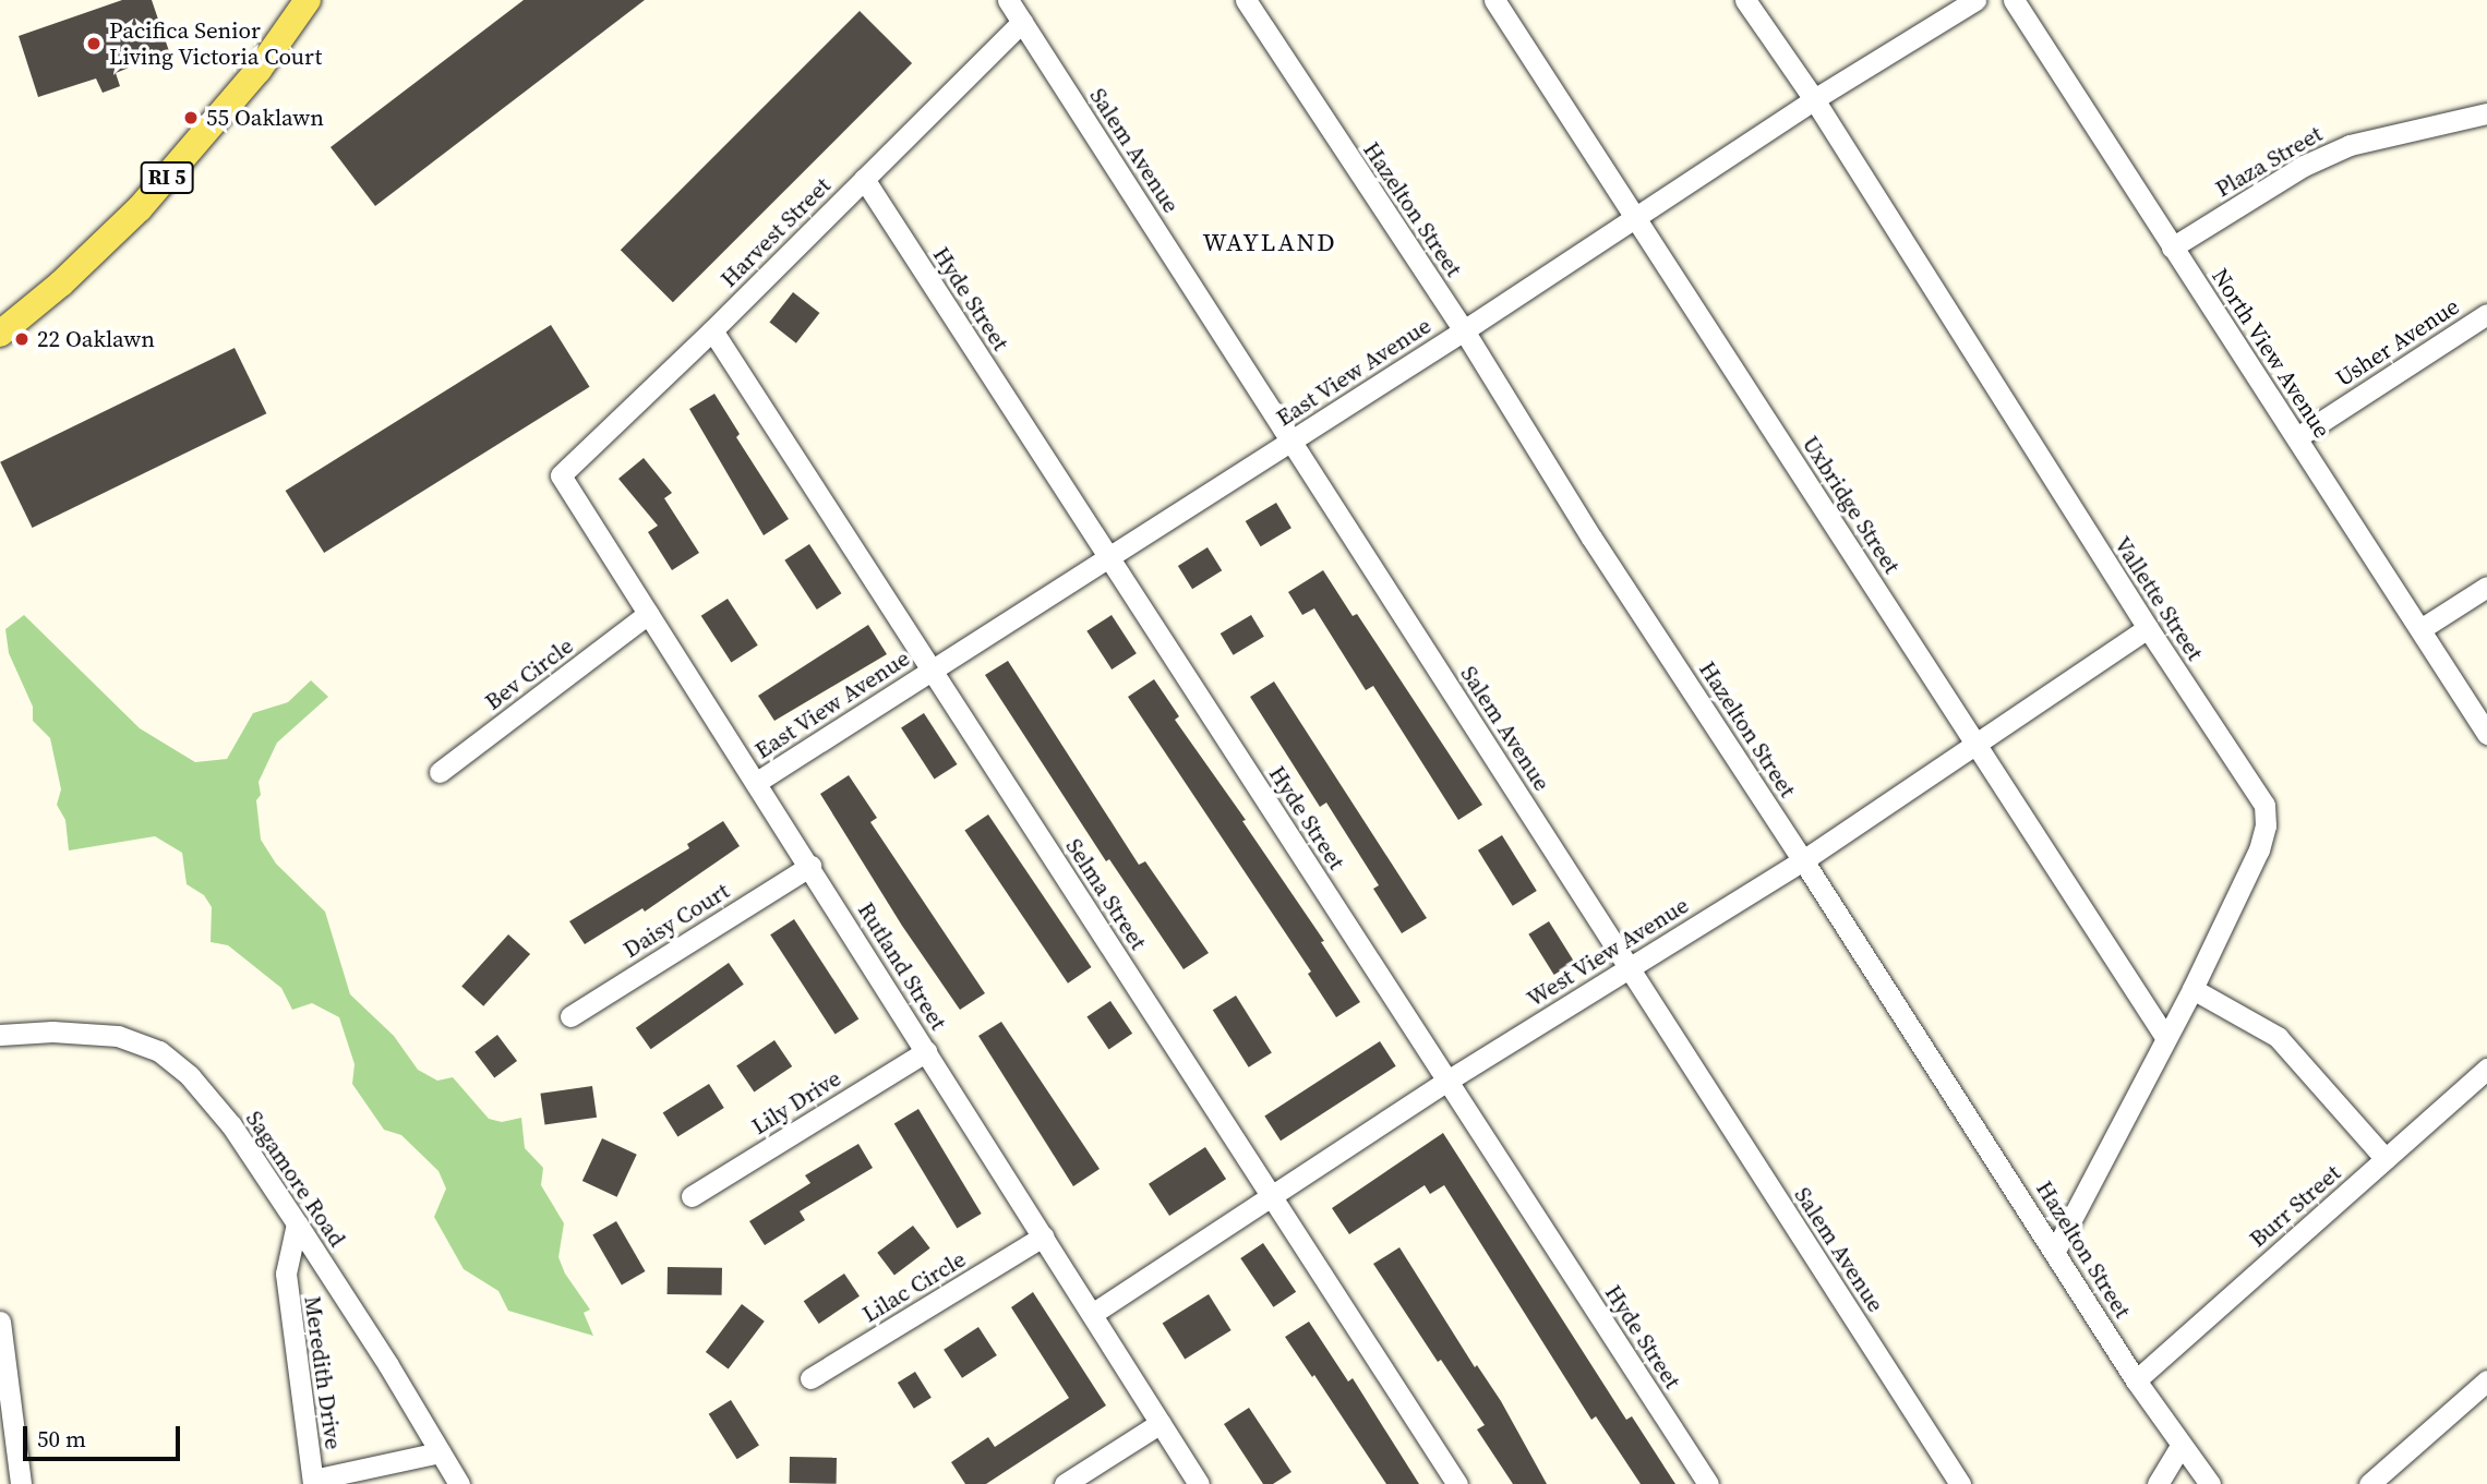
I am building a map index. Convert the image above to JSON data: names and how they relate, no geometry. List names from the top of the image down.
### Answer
{
  "streets": {
    "main road": ["RI 5"],
    "street": [
      "Salem Avenue",
      "Plaza Street",
      "Hazelton Street",
      "Harvest Street",
      "Hyde Street",
      "Usher Avenue",
      "North View Avenue",
      "East View Avenue",
      "Uxbridge Street",
      "Vallette Street",
      "Bev Circle",
      "Selma Street",
      "Daisy Court",
      "West View Avenue",
      "Rutland Street",
      "Lily Drive",
      "Sagamore Road",
      "Burr Street",
      "Lilac Circle",
      "Meredith Drive"
    ]
  },
  "crossings": [
    ["Salem Avenue", "Harvest Street"],
    ["Salem Avenue", "East View Avenue"],
    ["Salem Avenue", "West View Avenue"],
    ["Plaza Street", "North View Avenue"],
    ["Hazelton Street", "East View Avenue"],
    ["Hazelton Street", "Vallette Street"],
    ["Hazelton Street", "West View Avenue"],
    ["Hazelton Street", "Burr Street"],
    ["Harvest Street", "Hyde Street"],
    ["Harvest Street", "Selma Street"],
    ["Harvest Street", "Rutland Street"],
    ["Hyde Street", "East View Avenue"],
    ["Hyde Street", "West View Avenue"],
    ["Usher Avenue", "North View Avenue"],
    ["East View Avenue", "Uxbridge Street"],
    ["East View Avenue", "Vallette Street"],
    ["East View Avenue", "Selma Street"],
    ["East View Avenue", "Rutland Street"],
    ["Uxbridge Street", "Vallette Street"],
    ["Uxbridge Street", "West View Avenue"],
    ["Vallette Street", "West View Avenue"],
    ["Bev Circle", "Rutland Street"],
    ["Selma Street", "West View Avenue"],
    ["Daisy Court", "Rutland Street"],
    ["West View Avenue", "Rutland Street"],
    ["Rutland Street", "Lily Drive"],
    ["Rutland Street", "Lilac Circle"],
    ["Sagamore Road", "Meredith Drive"]
  ],
  "districts": ["WAYLAND"],
  "places": ["Pacifica Senior Living Victoria Court", "55 Oaklawn", "22 Oaklawn"],
  "scale_bar": "50 m"
}
